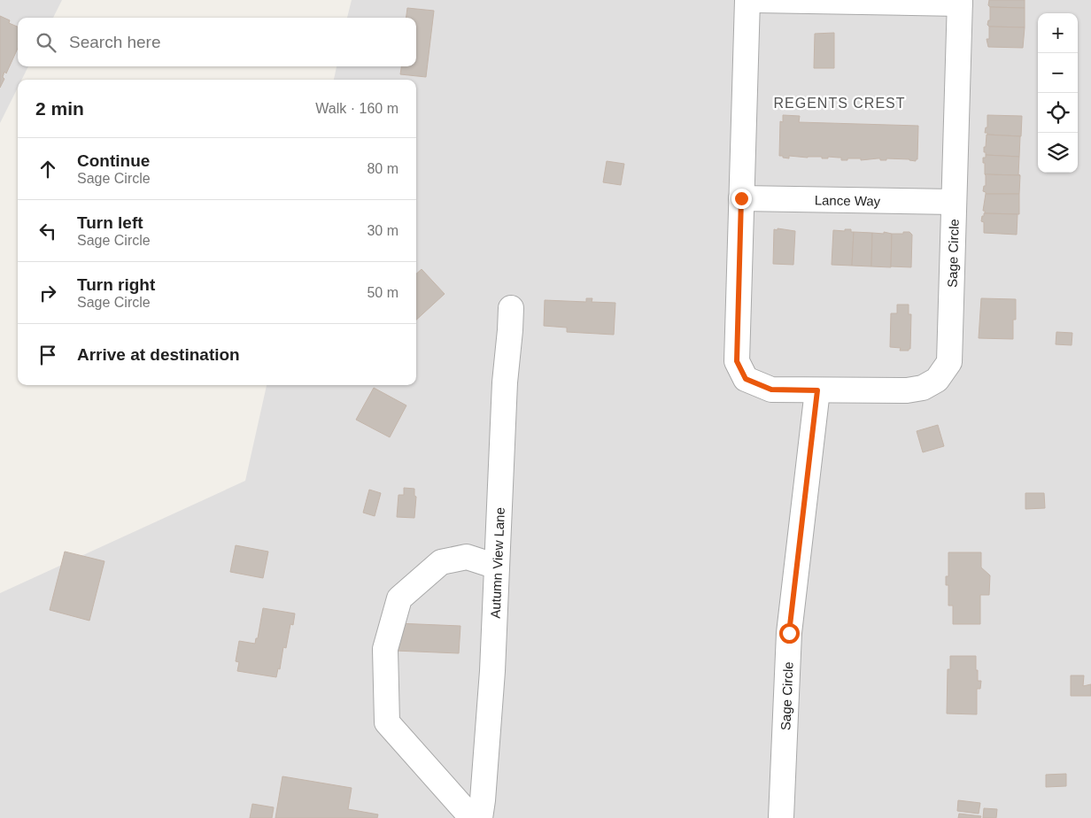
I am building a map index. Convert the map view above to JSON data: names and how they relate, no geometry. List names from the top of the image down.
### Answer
{
  "streets": {
    "street": ["Lance Way", "Sage Circle", "Autumn View Lane"]
  },
  "crossings": [
    ["Lance Way", "Sage Circle"]
  ],
  "districts": ["REGENTS CREST"],
  "page": {
    "map_buttons": ["+", "−"],
    "search": "Search here",
    "heading": ["2 min", "Walk · 160 m"],
    "list": [
      ["Continue", "Sage Circle", "80 m"],
      ["Turn left", "Sage Circle", "30 m"],
      ["Turn right", "Sage Circle", "50 m"],
      "Arrive at destination"
    ]
  }
}
